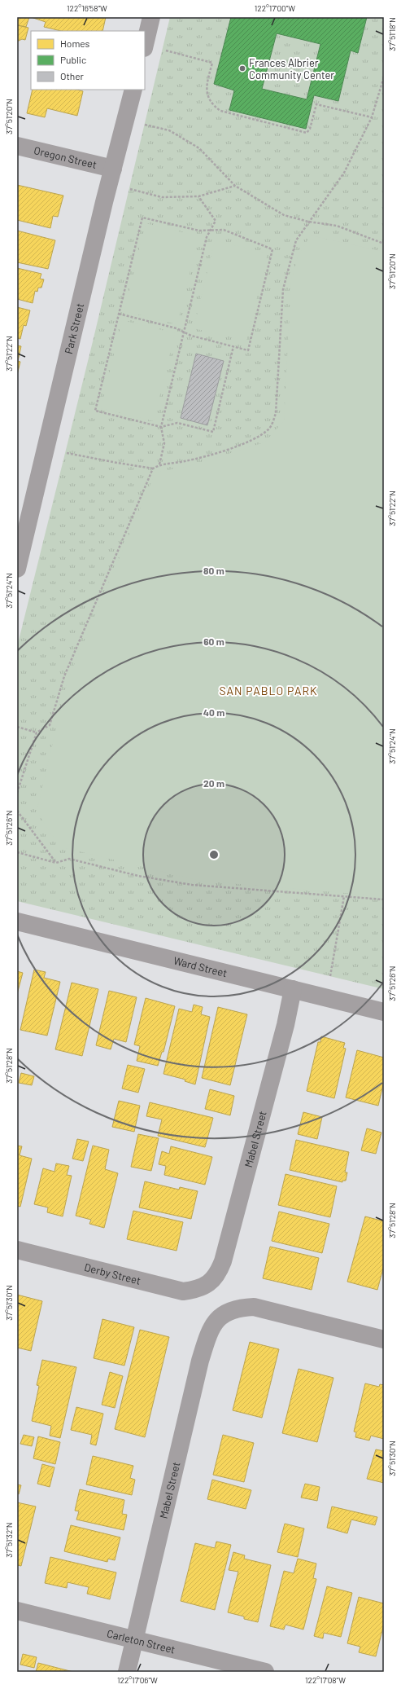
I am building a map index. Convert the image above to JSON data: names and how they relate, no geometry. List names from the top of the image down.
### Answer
{
  "streets": {
    "street": [
      "Oregon Street",
      "Park Street",
      "Ward Street",
      "Mabel Street",
      "Derby Street",
      "Carleton Street"
    ]
  },
  "crossings": [
    ["Oregon Street", "Park Street"],
    ["Ward Street", "Mabel Street"],
    ["Mabel Street", "Derby Street"],
    ["Mabel Street", "Carleton Street"]
  ],
  "districts": ["SAN PABLO PARK"],
  "places": ["Frances Albrier Community Center"],
  "legend": ["Homes", "Public", "Other"],
  "coordinates": [
    "122°16'58\"W",
    "122°17'00\"W",
    "37°51'18\"N",
    "37°51'20\"N",
    "37°51'22\"N",
    "37°51'24\"N",
    "37°51'26\"N",
    "37°51'28\"N",
    "37°51'30\"N",
    "37°51'32\"N",
    "122°17'06\"W",
    "122°17'08\"W"
  ],
  "rings": [
    "80 m",
    "60 m",
    "40 m",
    "20 m"
  ]
}
